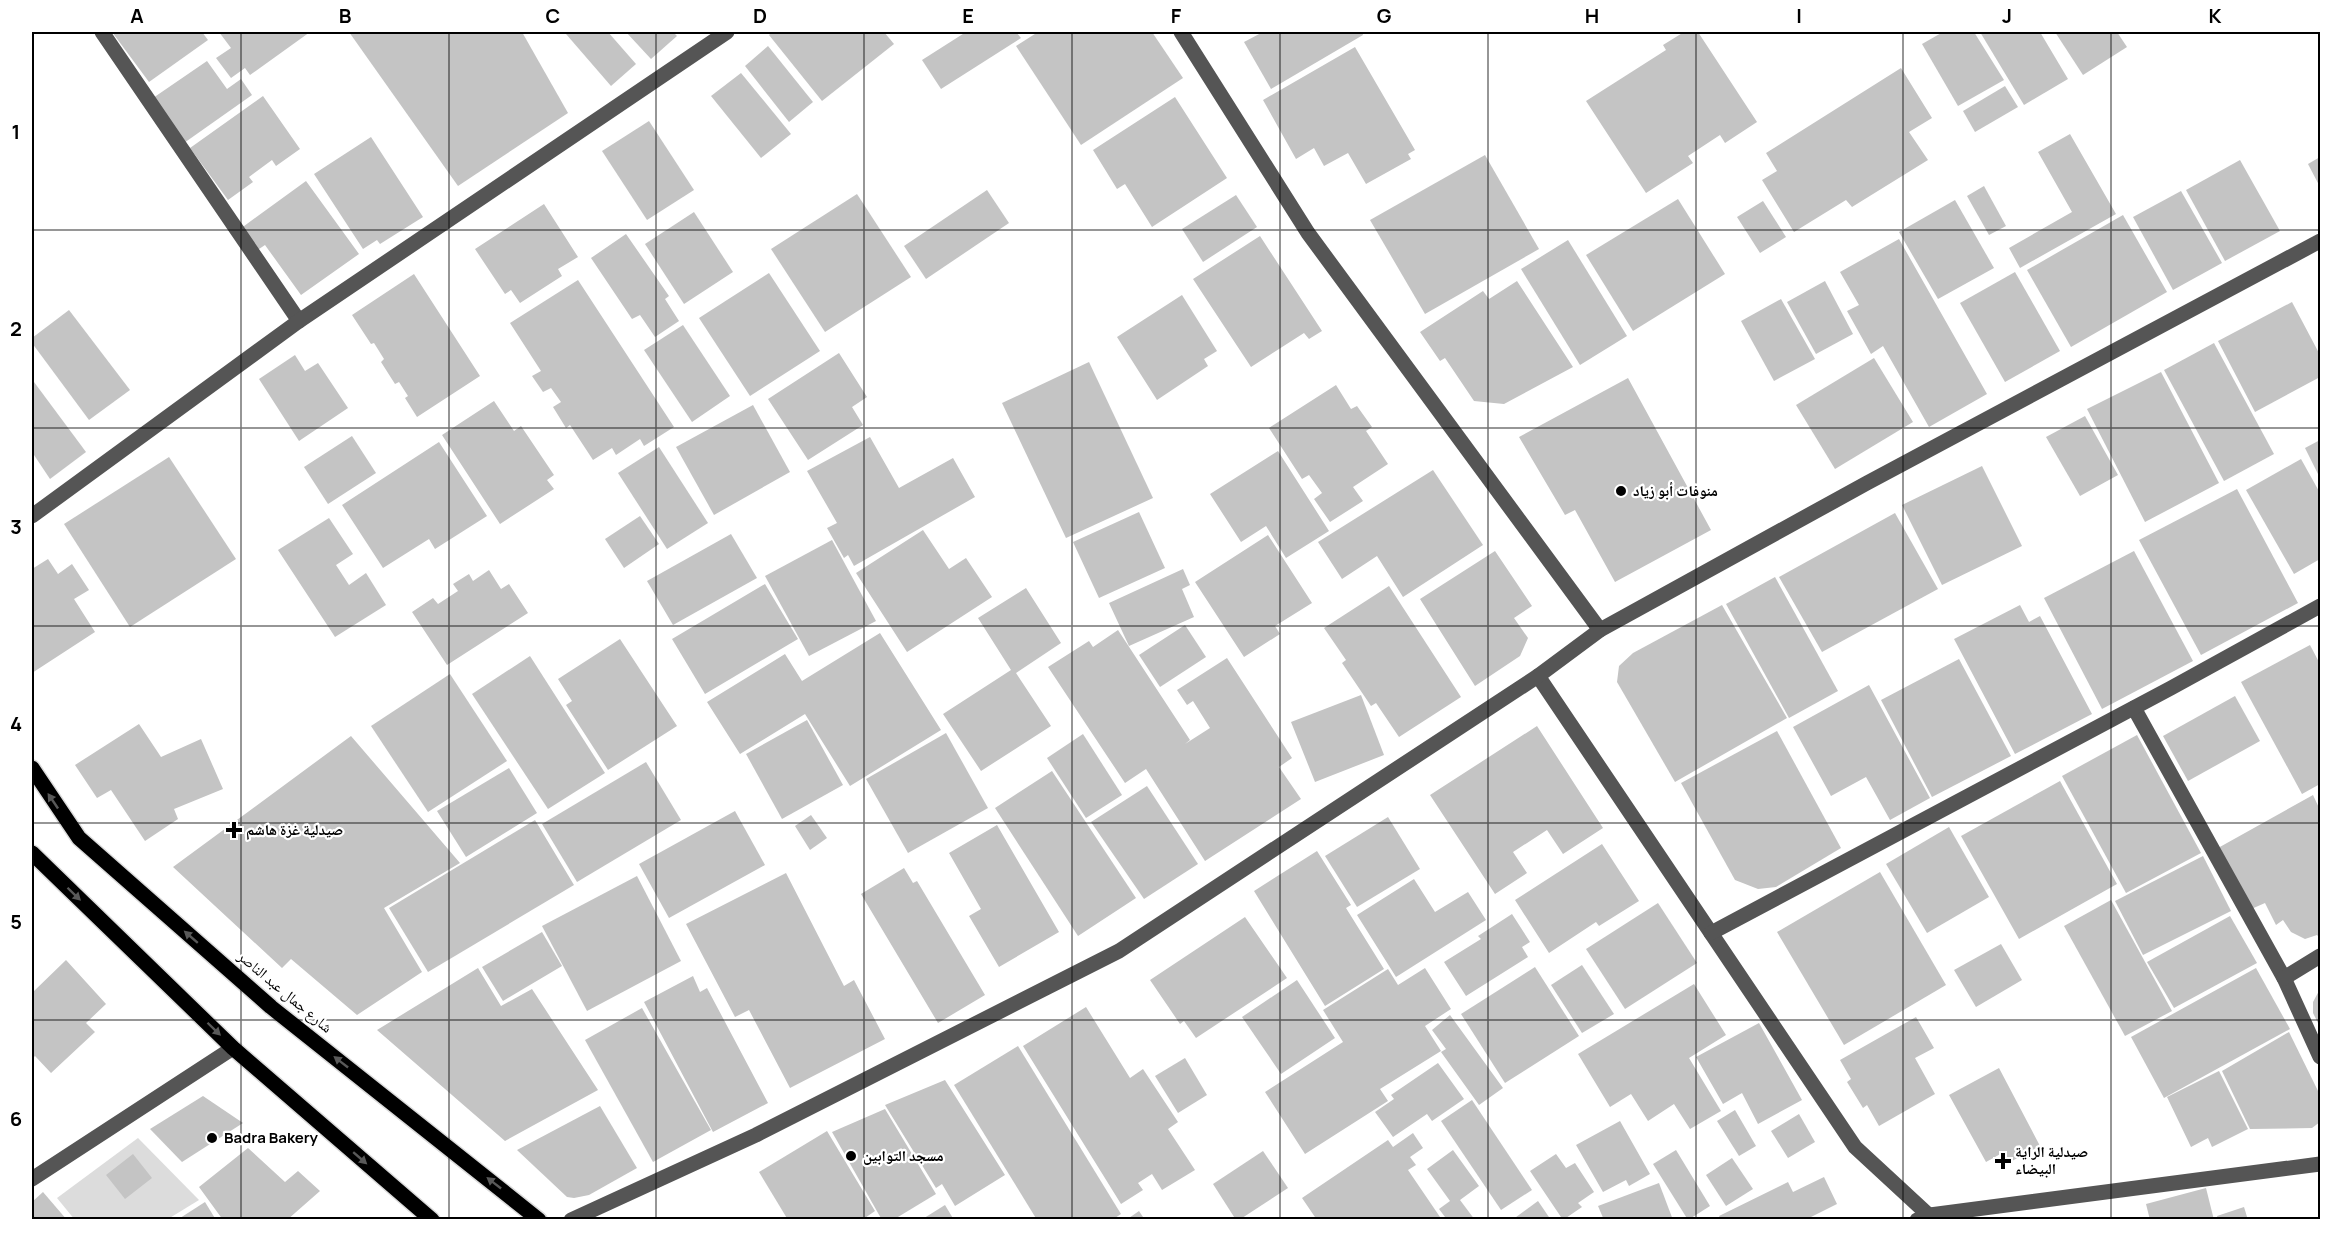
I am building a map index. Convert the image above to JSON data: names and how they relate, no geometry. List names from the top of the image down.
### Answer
{
  "streets": {
    "main road": ["شارع جمال عبد الناصر"]
  },
  "places": {
    "other": ["منوفات أبو زياد", "Badra Bakery", "مسجد التوابين"],
    "health": ["صيدلية غزة هاشم", "صيدلية الراية البيضاء"]
  },
  "grid": {
    "columns": [
      "A",
      "B",
      "C",
      "D",
      "E",
      "F",
      "G",
      "H",
      "I",
      "J",
      "K"
    ],
    "rows": [
      "1",
      "2",
      "3",
      "4",
      "5",
      "6"
    ]
  }
}
